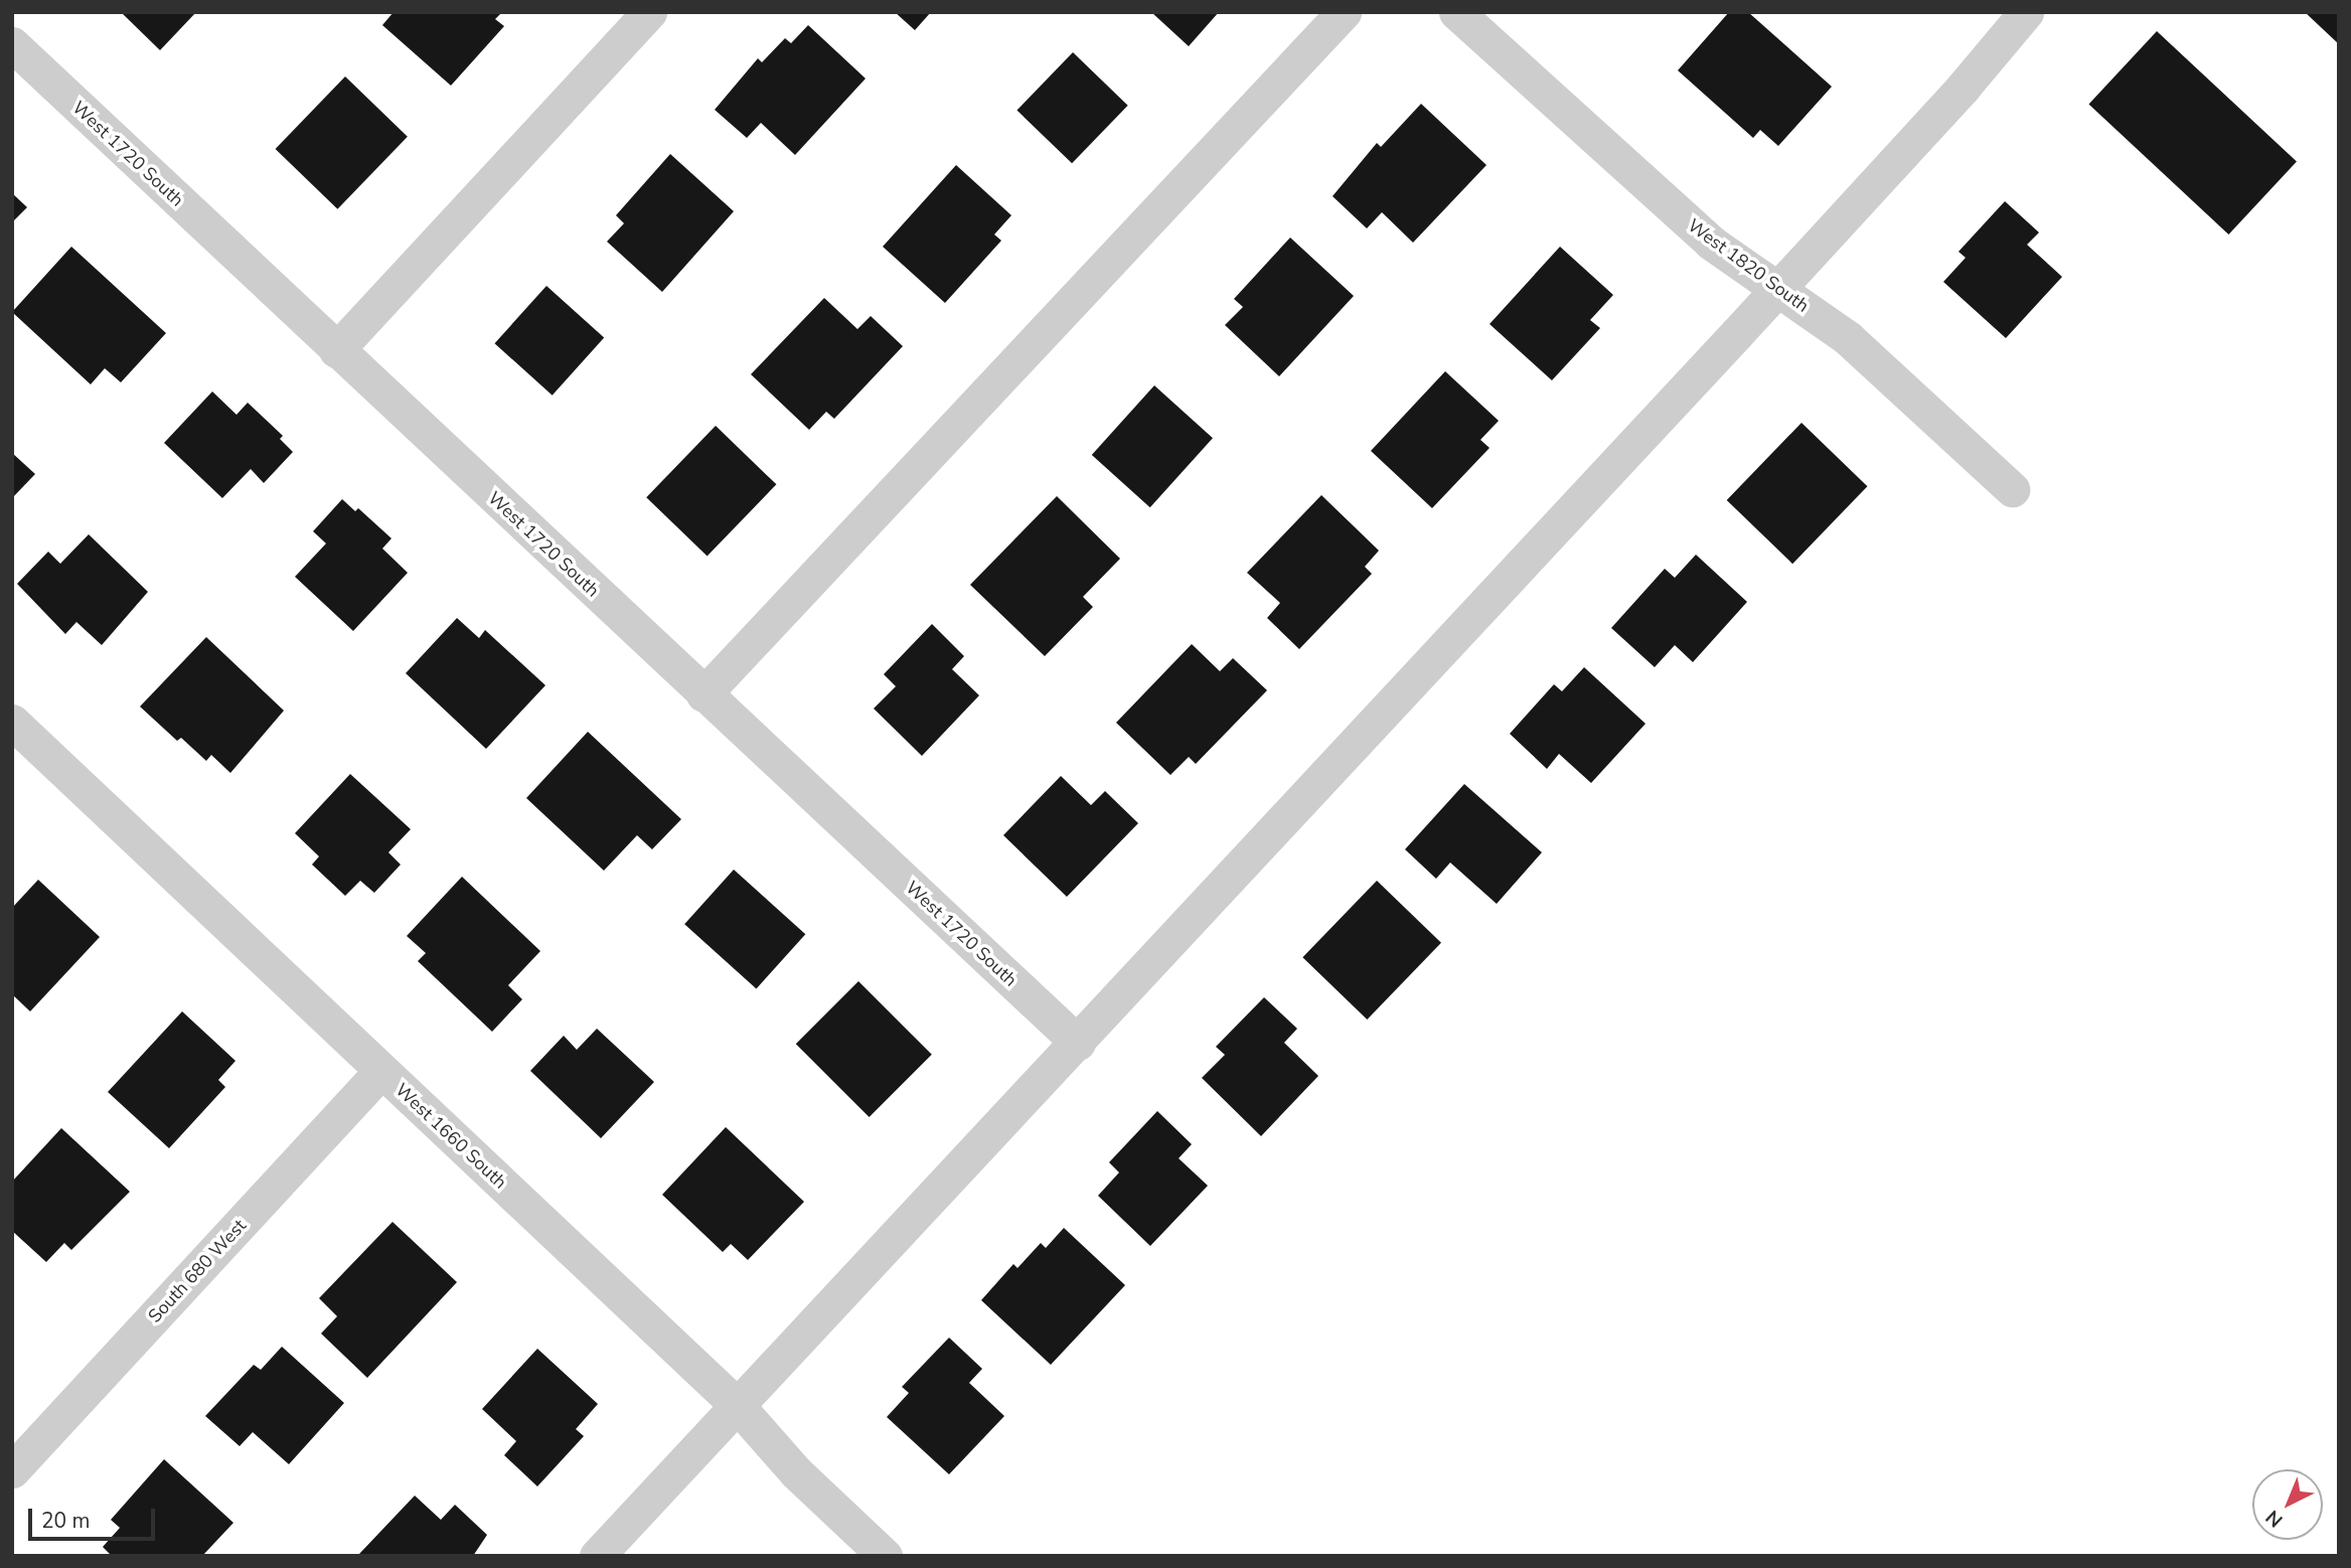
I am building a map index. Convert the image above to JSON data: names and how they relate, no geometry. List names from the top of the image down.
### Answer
{
  "streets": {
    "street": [
      "West 1720 South",
      "West 1820 South",
      "West 1660 South",
      "South 680 West"
    ]
  },
  "crossings": [
    ["West 1660 South", "South 680 West"]
  ],
  "scale_bar": "20 m",
  "north": "bottom left"
}
